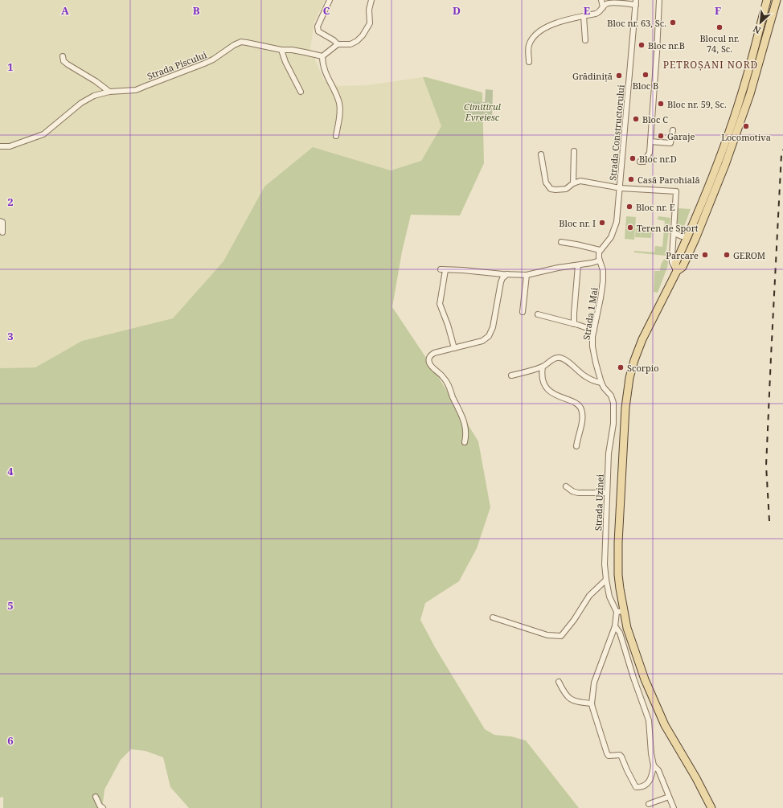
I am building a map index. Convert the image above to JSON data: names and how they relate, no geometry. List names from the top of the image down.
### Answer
{
  "streets": {
    "street": [
      "Strada Piscului",
      "Strada Constructorului",
      "Strada 1 Mai",
      "Strada Uzinei"
    ]
  },
  "crossings": [
    ["Strada 1 Mai", "Strada Uzinei"]
  ],
  "districts": ["PETROȘANI NORD"],
  "parks": ["Cimitirul Evreiesc"],
  "places": [
    "Bloc nr. 63, Sc.",
    "Blocul nr. 74, Sc.",
    "Bloc nr.B",
    "Bloc B",
    "Grădiniță",
    "Bloc nr. 59, Sc.",
    "Bloc C",
    "Locomotiva",
    "Garaje",
    "Bloc nr.D",
    "Casă Parohială",
    "Bloc nr. E",
    "Bloc nr. I",
    "Teren de Sport",
    "Parcare",
    "GEROM",
    "Scorpio"
  ],
  "north": "bottom left",
  "grid": {
    "columns": [
      "A",
      "B",
      "C",
      "D",
      "E",
      "F"
    ],
    "rows": [
      "1",
      "2",
      "3",
      "4",
      "5",
      "6"
    ]
  }
}
